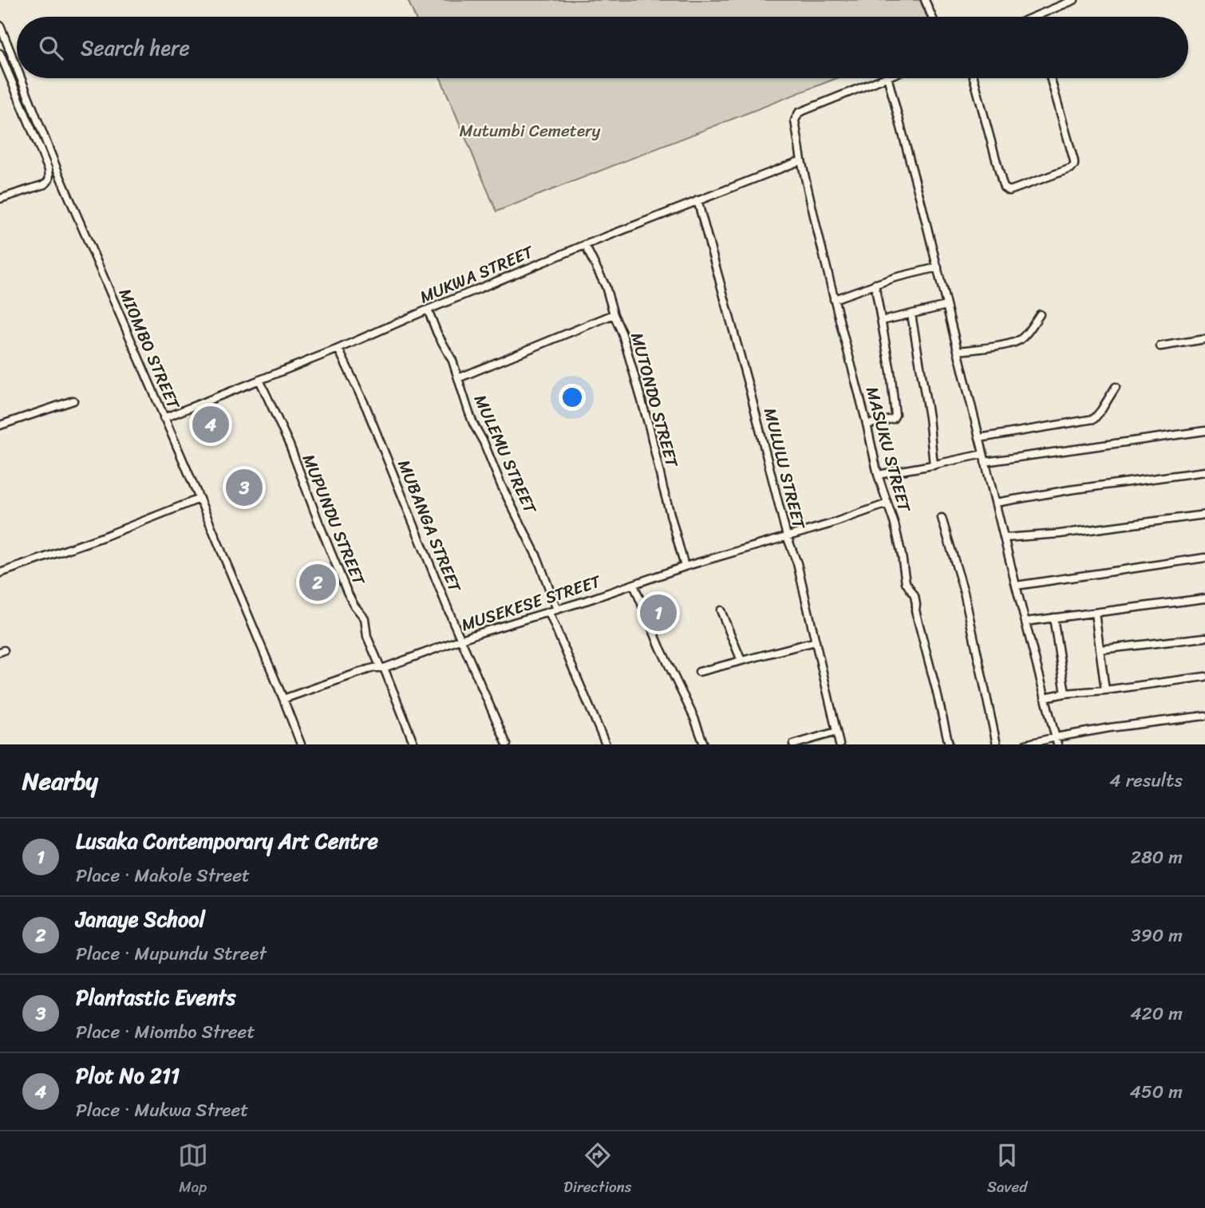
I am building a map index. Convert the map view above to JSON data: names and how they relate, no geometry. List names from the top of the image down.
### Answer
{
  "streets": {
    "street": [
      "MUKWA STREET",
      "MIOMBO STREET",
      "MUTONDO STREET",
      "MASUKU STREET",
      "MULEMU STREET",
      "MULULU STREET",
      "MUPUNDU STREET",
      "MUBANGA STREET",
      "MUSEKESE STREET"
    ]
  },
  "crossings": [
    ["MUKWA STREET", "MIOMBO STREET"],
    ["MUKWA STREET", "MUTONDO STREET"],
    ["MUKWA STREET", "MASUKU STREET"],
    ["MUKWA STREET", "MULEMU STREET"],
    ["MUKWA STREET", "MULULU STREET"],
    ["MUKWA STREET", "MUPUNDU STREET"],
    ["MUKWA STREET", "MUBANGA STREET"],
    ["MIOMBO STREET", "MUSEKESE STREET"],
    ["MUTONDO STREET", "MUSEKESE STREET"],
    ["MASUKU STREET", "MUSEKESE STREET"],
    ["MULEMU STREET", "MUSEKESE STREET"],
    ["MULULU STREET", "MUSEKESE STREET"],
    ["MUPUNDU STREET", "MUSEKESE STREET"],
    ["MUBANGA STREET", "MUSEKESE STREET"]
  ],
  "parks": ["Mutumbi Cemetery"],
  "page": {
    "search": "Search here",
    "pins": [
      "4",
      "3",
      "2",
      "1"
    ],
    "heading": ["Nearby", "4 results"],
    "list": [
      {
        "mark": "1",
        "name": "Lusaka Contemporary Art Centre",
        "note": "Place · Makole Street",
        "value": "280 m"
      },
      {
        "mark": "2",
        "name": "Janaye School",
        "note": "Place · Mupundu Street",
        "value": "390 m"
      },
      {
        "mark": "3",
        "name": "Plantastic Events",
        "note": "Place · Miombo Street",
        "value": "420 m"
      },
      {
        "mark": "4",
        "name": "Plot No 211",
        "note": "Place · Mukwa Street",
        "value": "450 m"
      }
    ],
    "nav": ["Map", "Directions", "Saved"]
  }
}
